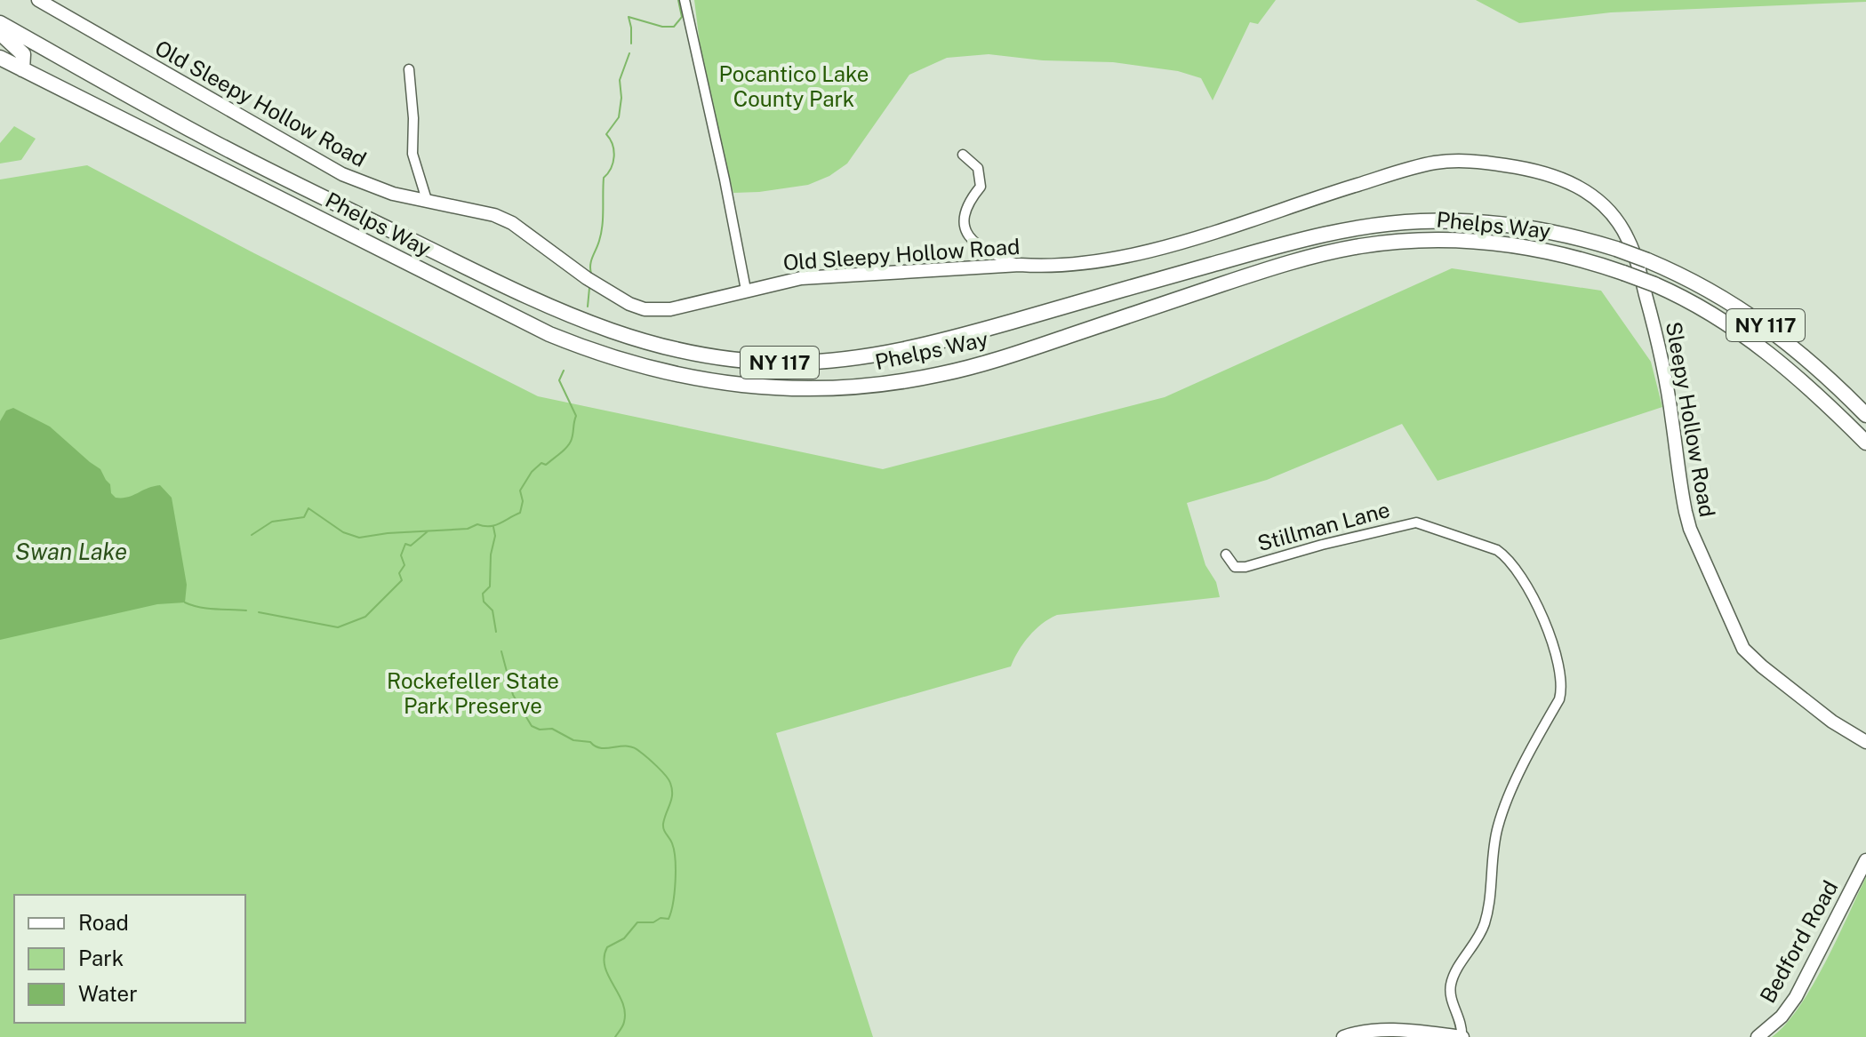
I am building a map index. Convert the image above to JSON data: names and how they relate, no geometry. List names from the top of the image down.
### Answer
{
  "streets": {
    "main road": ["Phelps Way", "NY 117"],
    "street": [
      "Old Sleepy Hollow Road",
      "Sleepy Hollow Road",
      "Stillman Lane",
      "Bedford Road"
    ]
  },
  "crossings": [
    ["Old Sleepy Hollow Road", "Sleepy Hollow Road"]
  ],
  "water": ["Swan Lake"],
  "parks": ["Pocantico Lake County Park", "Rockefeller State Park Preserve"],
  "legend": ["Road", "Park", "Water"]
}
